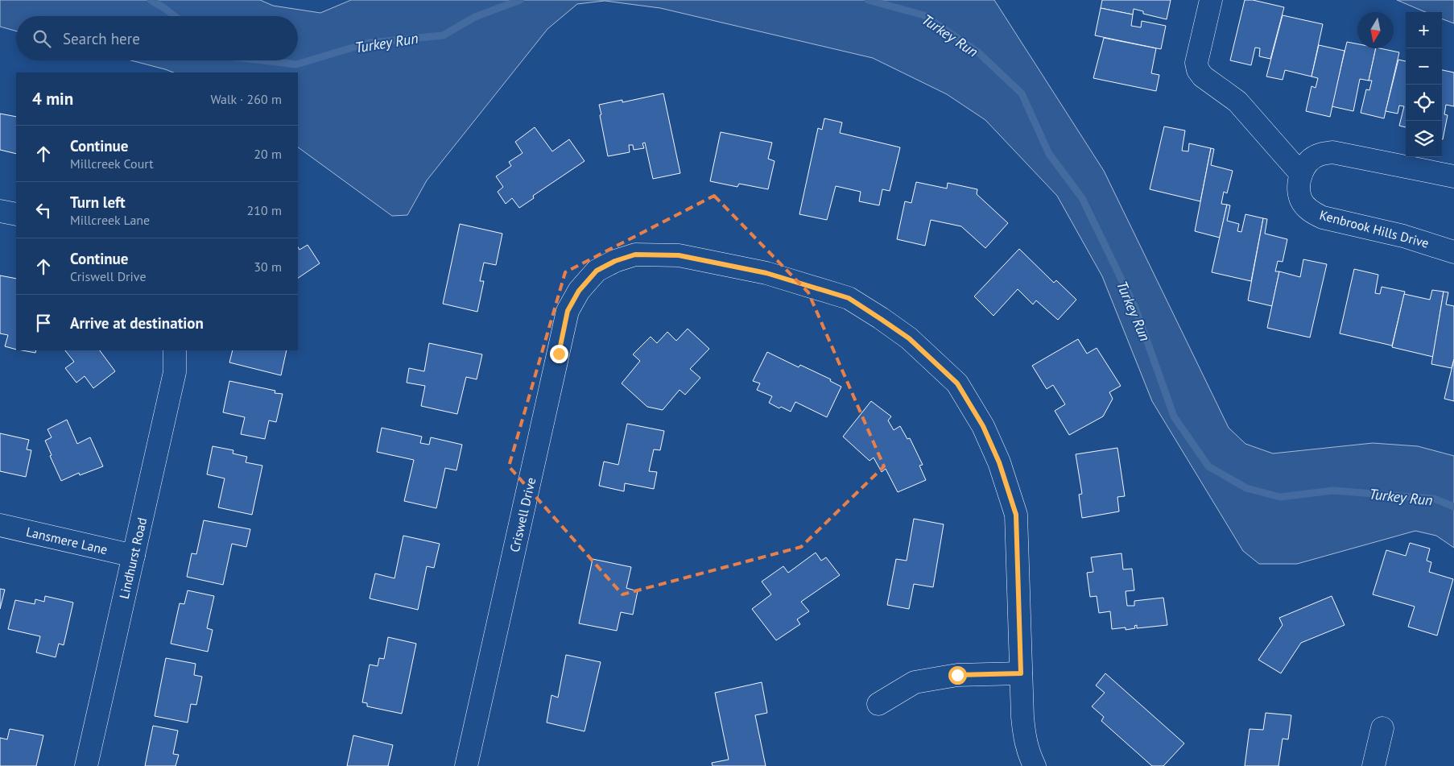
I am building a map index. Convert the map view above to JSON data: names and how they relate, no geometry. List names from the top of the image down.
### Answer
{
  "streets": {
    "street": [
      "Kenbrook Hills Drive",
      "Criswell Drive",
      "Lansmere Lane",
      "Lindhurst Road"
    ]
  },
  "crossings": [
    ["Lansmere Lane", "Lindhurst Road"]
  ],
  "water": ["Turkey Run"],
  "north": "bottom",
  "page": {
    "map_buttons": ["+", "−"],
    "search": "Search here",
    "heading": ["4 min", "Walk · 260 m"],
    "list": [
      ["Continue", "Millcreek Court", "20 m"],
      ["Turn left", "Millcreek Lane", "210 m"],
      ["Continue", "Criswell Drive", "30 m"],
      "Arrive at destination"
    ]
  }
}
